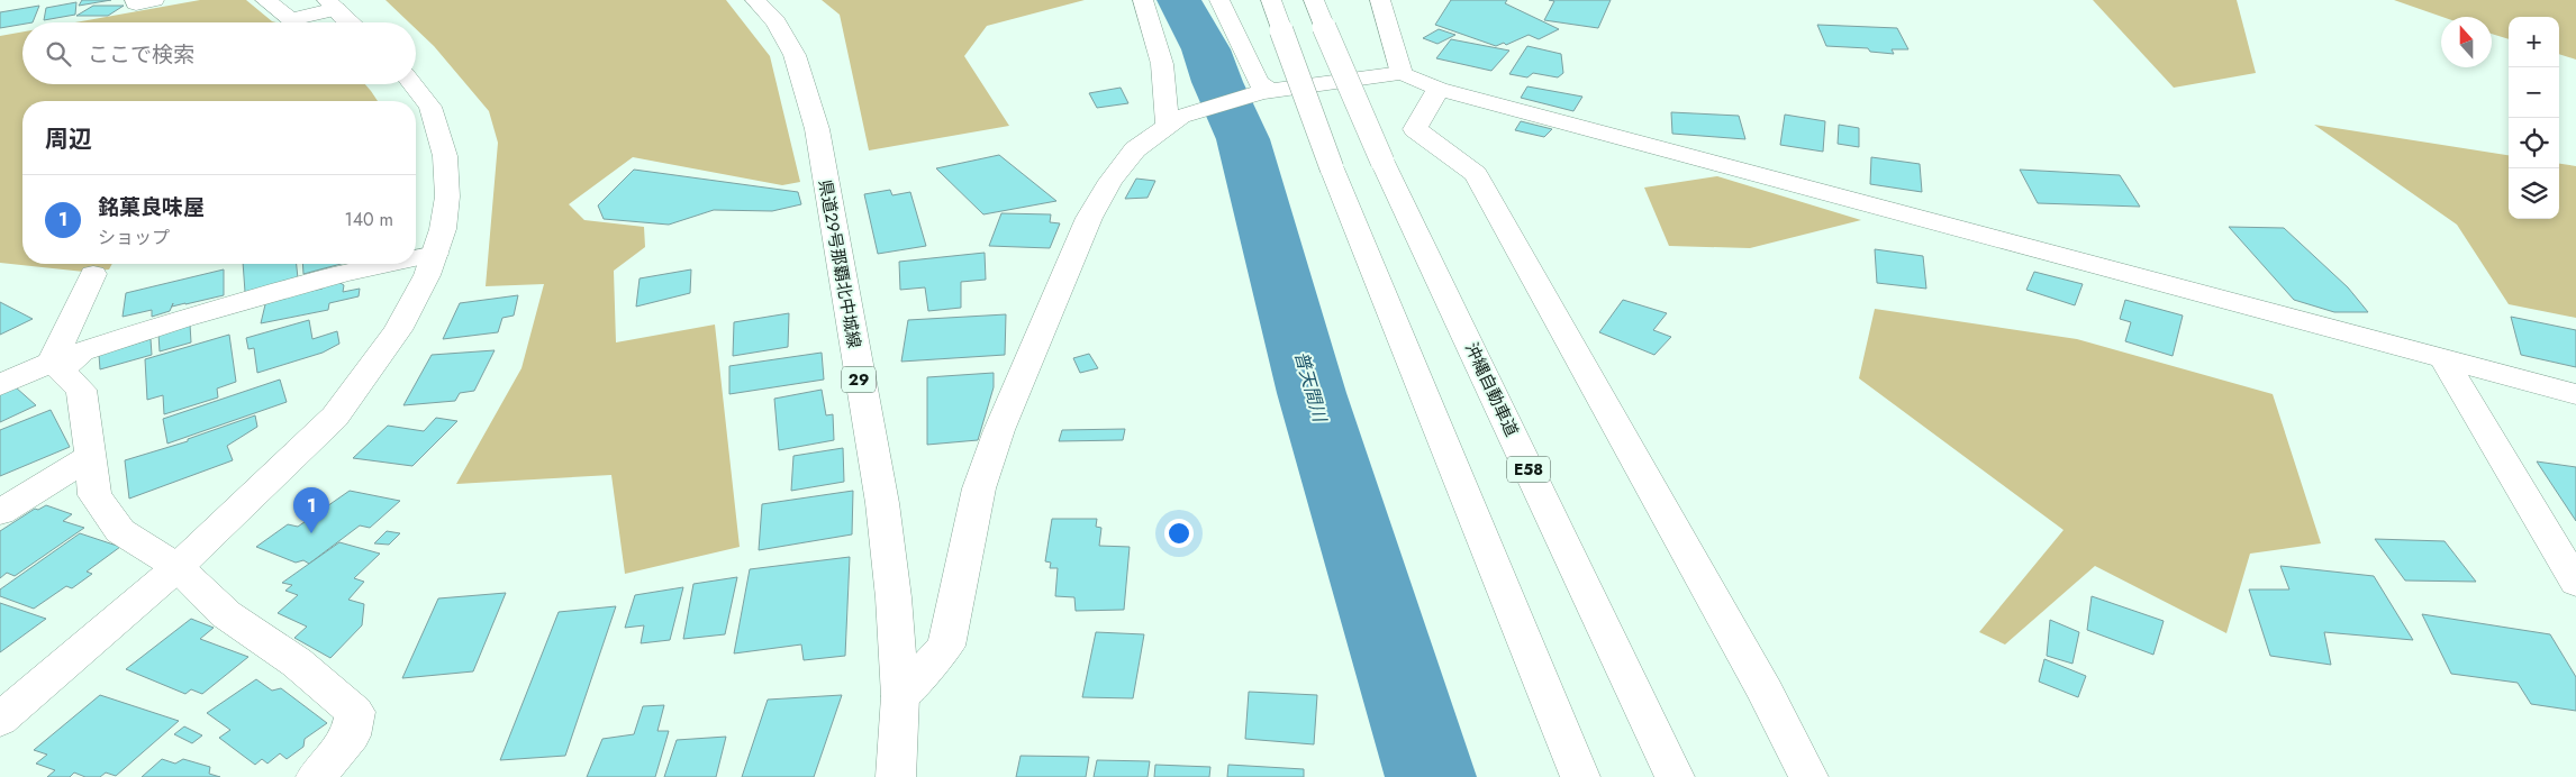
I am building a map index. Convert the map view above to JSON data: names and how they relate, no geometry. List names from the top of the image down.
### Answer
{
  "streets": {
    "main road": [
      "県道29号那覇北中城線",
      "29",
      "沖縄自動車道",
      "E58"
    ]
  },
  "water": ["普天間川"],
  "north": "top",
  "page": {
    "map_buttons": ["+", "−"],
    "search": "ここで検索",
    "heading": "周辺",
    "list": [
      {
        "mark": "1",
        "name": "銘菓良味屋",
        "note": "ショップ",
        "value": "140 m"
      }
    ],
    "pins": "1"
  }
}
